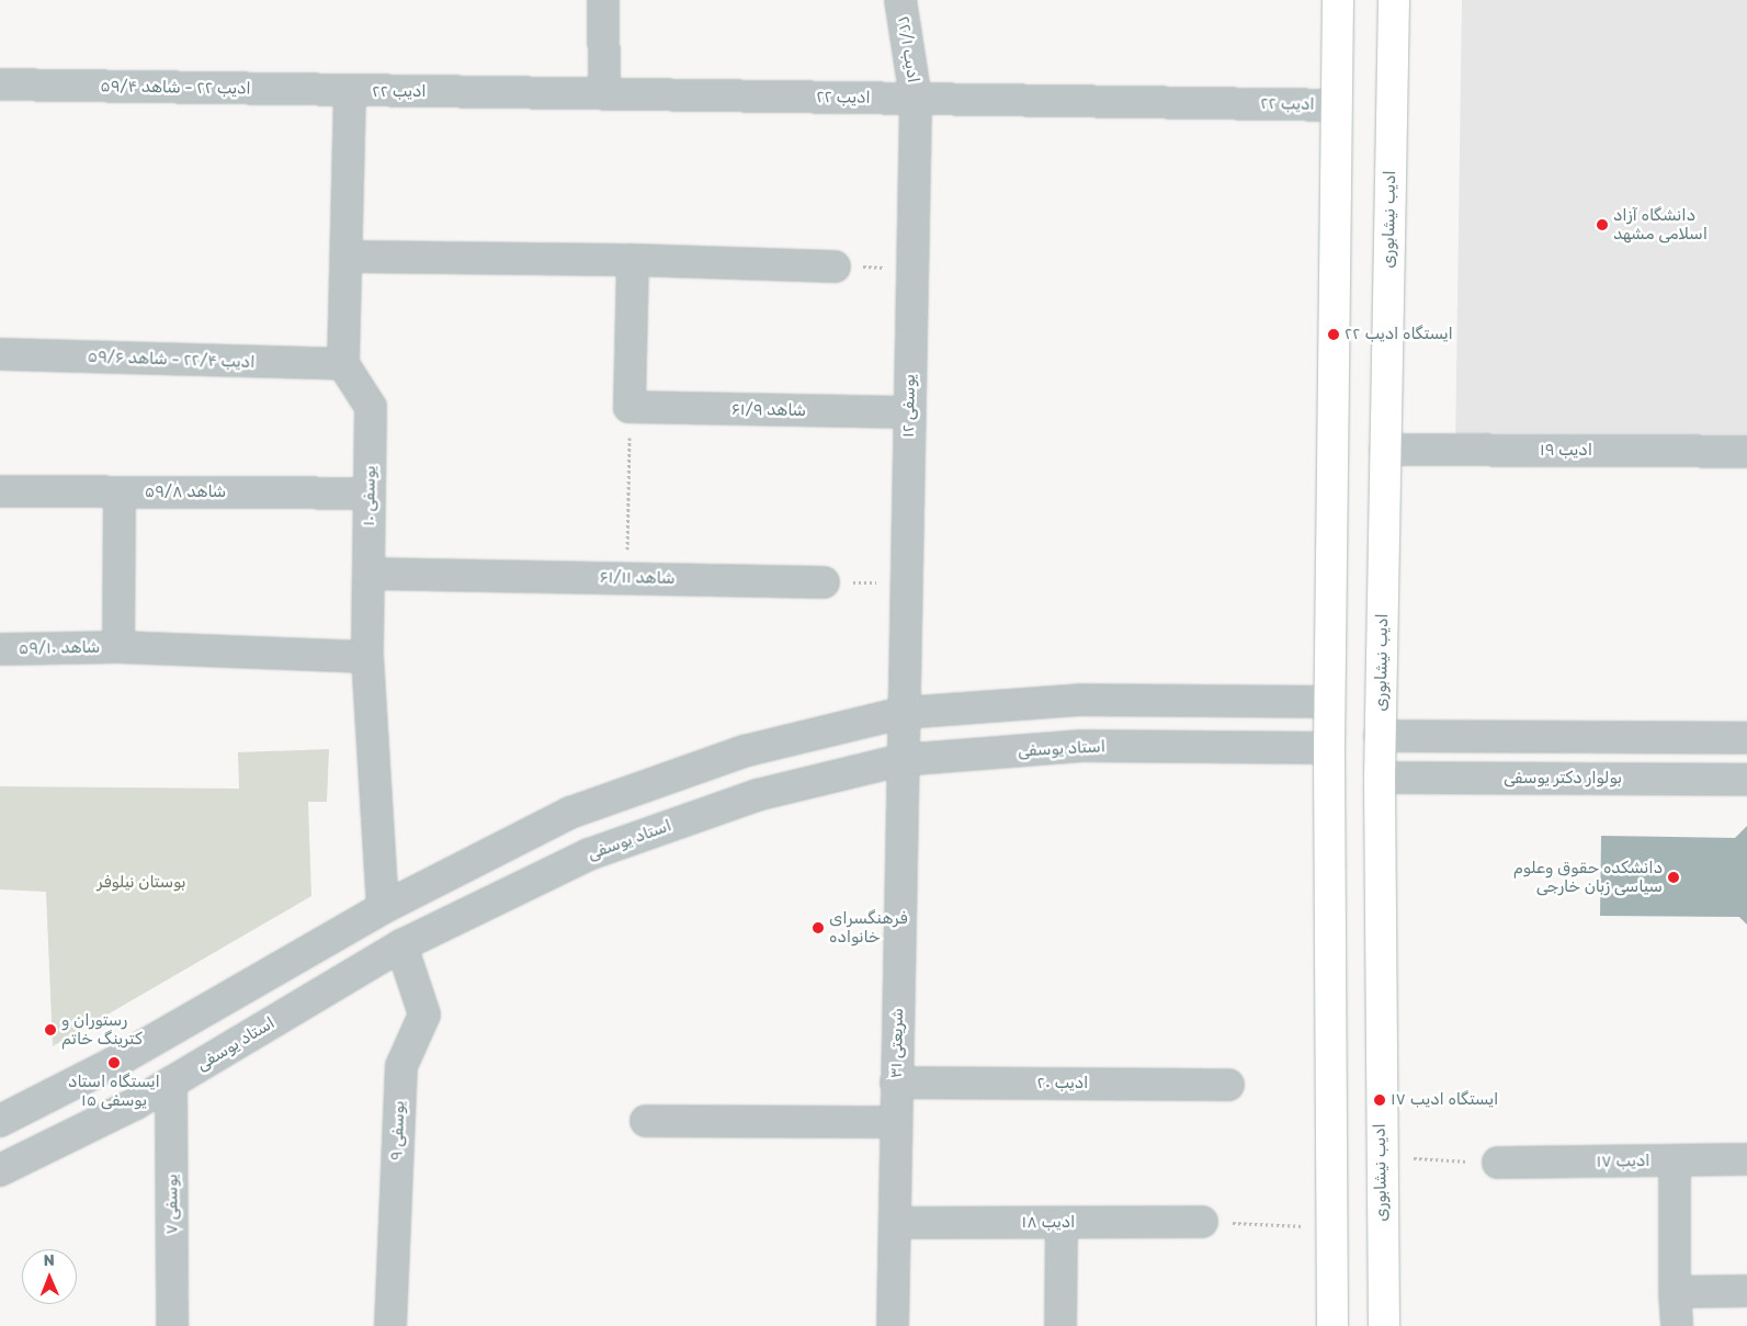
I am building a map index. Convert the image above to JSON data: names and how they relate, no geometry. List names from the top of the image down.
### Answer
{
  "streets": {
    "main road": ["ادیب نیشابوری"],
    "street": [
      "ادیب ۲۲/۱",
      "ادیب ۲۲ - شاهد ۵۹/۴",
      "ادیب ۲۲",
      "ادیب ۲۲/۴ - شاهد ۵۹/۶",
      "یوسفی ۱۲",
      "شاهد ۶۱/۹",
      "ادیب ۱۹",
      "شاهد ۵۹/۸",
      "یوسفی ۱۰",
      "شاهد ۶۱/۱۱",
      "شاهد ۵۹/‍۱۰",
      "استاد یوسفی",
      "بولوار دکتر یوسفی",
      "شریعتی ۳۱",
      "ادیب ۲۰",
      "یوسفی ۹",
      "ادیب ۱۷",
      "یوسفی ۷",
      "ادیب ۱۸"
    ]
  },
  "crossings": [
    ["ادیب ۲۲/۱", "ادیب ۲۲"],
    ["ادیب ۲۲/۱", "یوسفی ۱۲"],
    ["ادیب ۲۲ - شاهد ۵۹/۴", "ادیب ۲۲"],
    ["ادیب ۲۲", "یوسفی ۱۲"],
    ["ادیب نیشابوری", "ادیب ۱۹"],
    ["ادیب نیشابوری", "بولوار دکتر یوسفی"],
    ["ادیب ۲۲/۴ - شاهد ۵۹/۶", "یوسفی ۱۰"],
    ["یوسفی ۱۲", "شاهد ۶۱/۹"],
    ["یوسفی ۱۲", "شریعتی ۳۱"],
    ["شاهد ۵۹/۸", "یوسفی ۱۰"],
    ["یوسفی ۱۰", "شاهد ۶۱/۱۱"],
    ["یوسفی ۱۰", "شاهد ۵۹/‍۱۰"],
    ["استاد یوسفی", "شریعتی ۳۱"],
    ["استاد یوسفی", "یوسفی ۹"],
    ["استاد یوسفی", "یوسفی ۷"],
    ["شریعتی ۳۱", "ادیب ۲۰"],
    ["شریعتی ۳۱", "ادیب ۱۸"]
  ],
  "parks": ["بوستان نیلوفر"],
  "places": [
    "دانشگاه آزاد اسلامی مشهد",
    "ایستگاه ادیب ۲۲",
    "دانشکده حقوق وعلوم سیاسی زبان خارجی",
    "فرهنگسرای خانواده",
    "رستوران و کترینگ خاتم",
    "ایستگاه استاد یوسفی ۱۵",
    "ایستگاه ادیب ۱۷"
  ],
  "north": "top"
}
